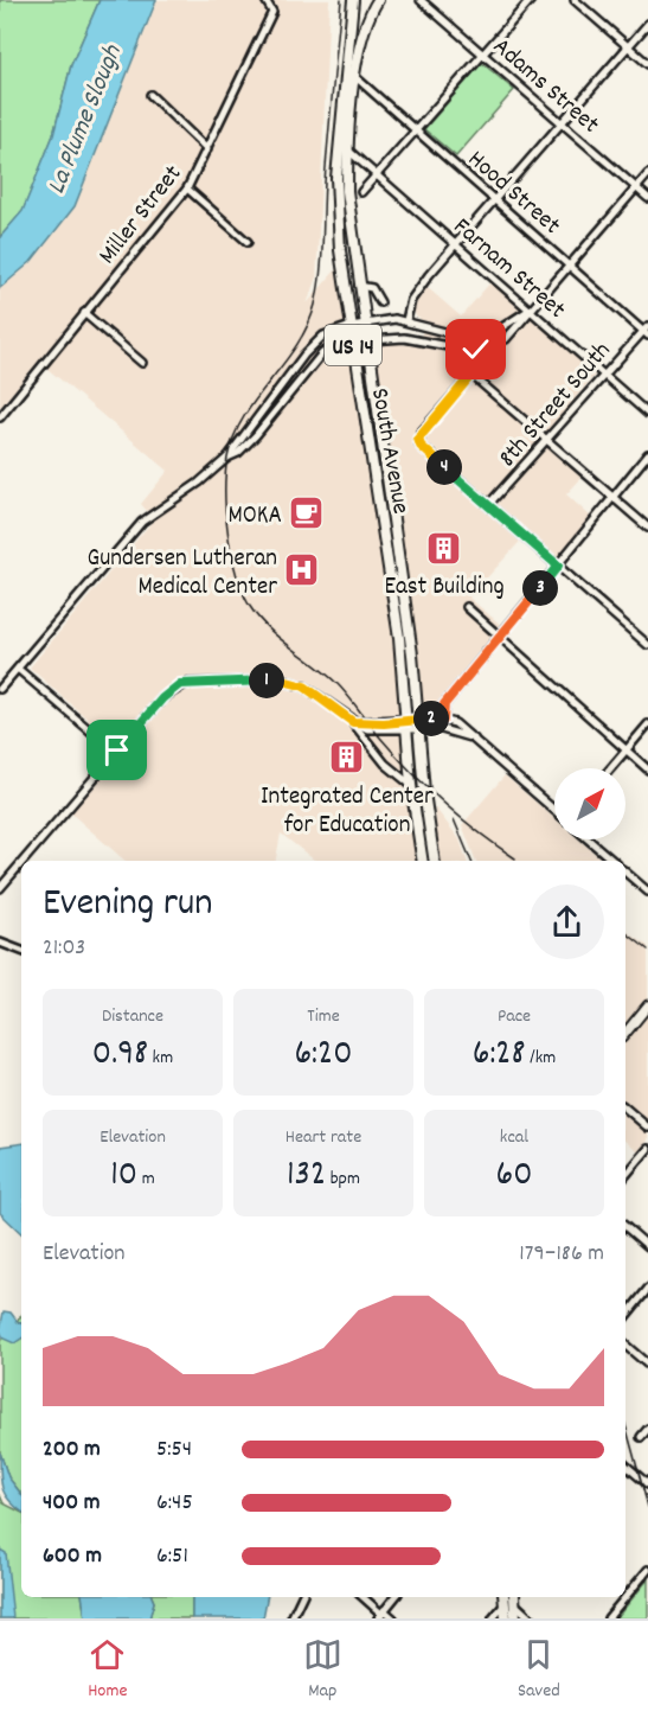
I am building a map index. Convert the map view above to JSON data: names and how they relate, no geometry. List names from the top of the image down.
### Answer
{
  "streets": {
    "highway": ["US 14", "South Avenue"],
    "street": [
      "Adams Street",
      "Hood Street",
      "Miller Street",
      "Farnam Street",
      "8th Street South"
    ]
  },
  "crossings": [
    ["Hood Street", "8th Street South"],
    ["Hood Street", "South Avenue"],
    ["Farnam Street", "8th Street South"],
    ["Farnam Street", "South Avenue"]
  ],
  "water": ["La Plume Slough"],
  "places": {
    "cafe": ["MOKA"],
    "building": ["East Building", "Integrated Center for Education"],
    "hospital": ["Gundersen Lutheran Medical Center"]
  },
  "north": "top right",
  "page": {
    "pins": [
      "4",
      "3",
      "1",
      "2"
    ],
    "heading": ["Evening run", "21:03"],
    "stats": [
      ["Distance", "0.98 km"],
      ["Time", "6:20"],
      ["Pace", "6:28 /km"],
      ["Elevation", "10 m"],
      ["Heart rate", "132 bpm"],
      ["kcal", "60"]
    ],
    "chart": ["Elevation", "179–186 m"],
    "list": [
      {
        "name": "200 m",
        "note": "5:54"
      },
      {
        "name": "400 m",
        "note": "6:45"
      },
      {
        "name": "600 m",
        "note": "6:51"
      }
    ],
    "tabs": ["Home", "Map", "Saved"]
  }
}
